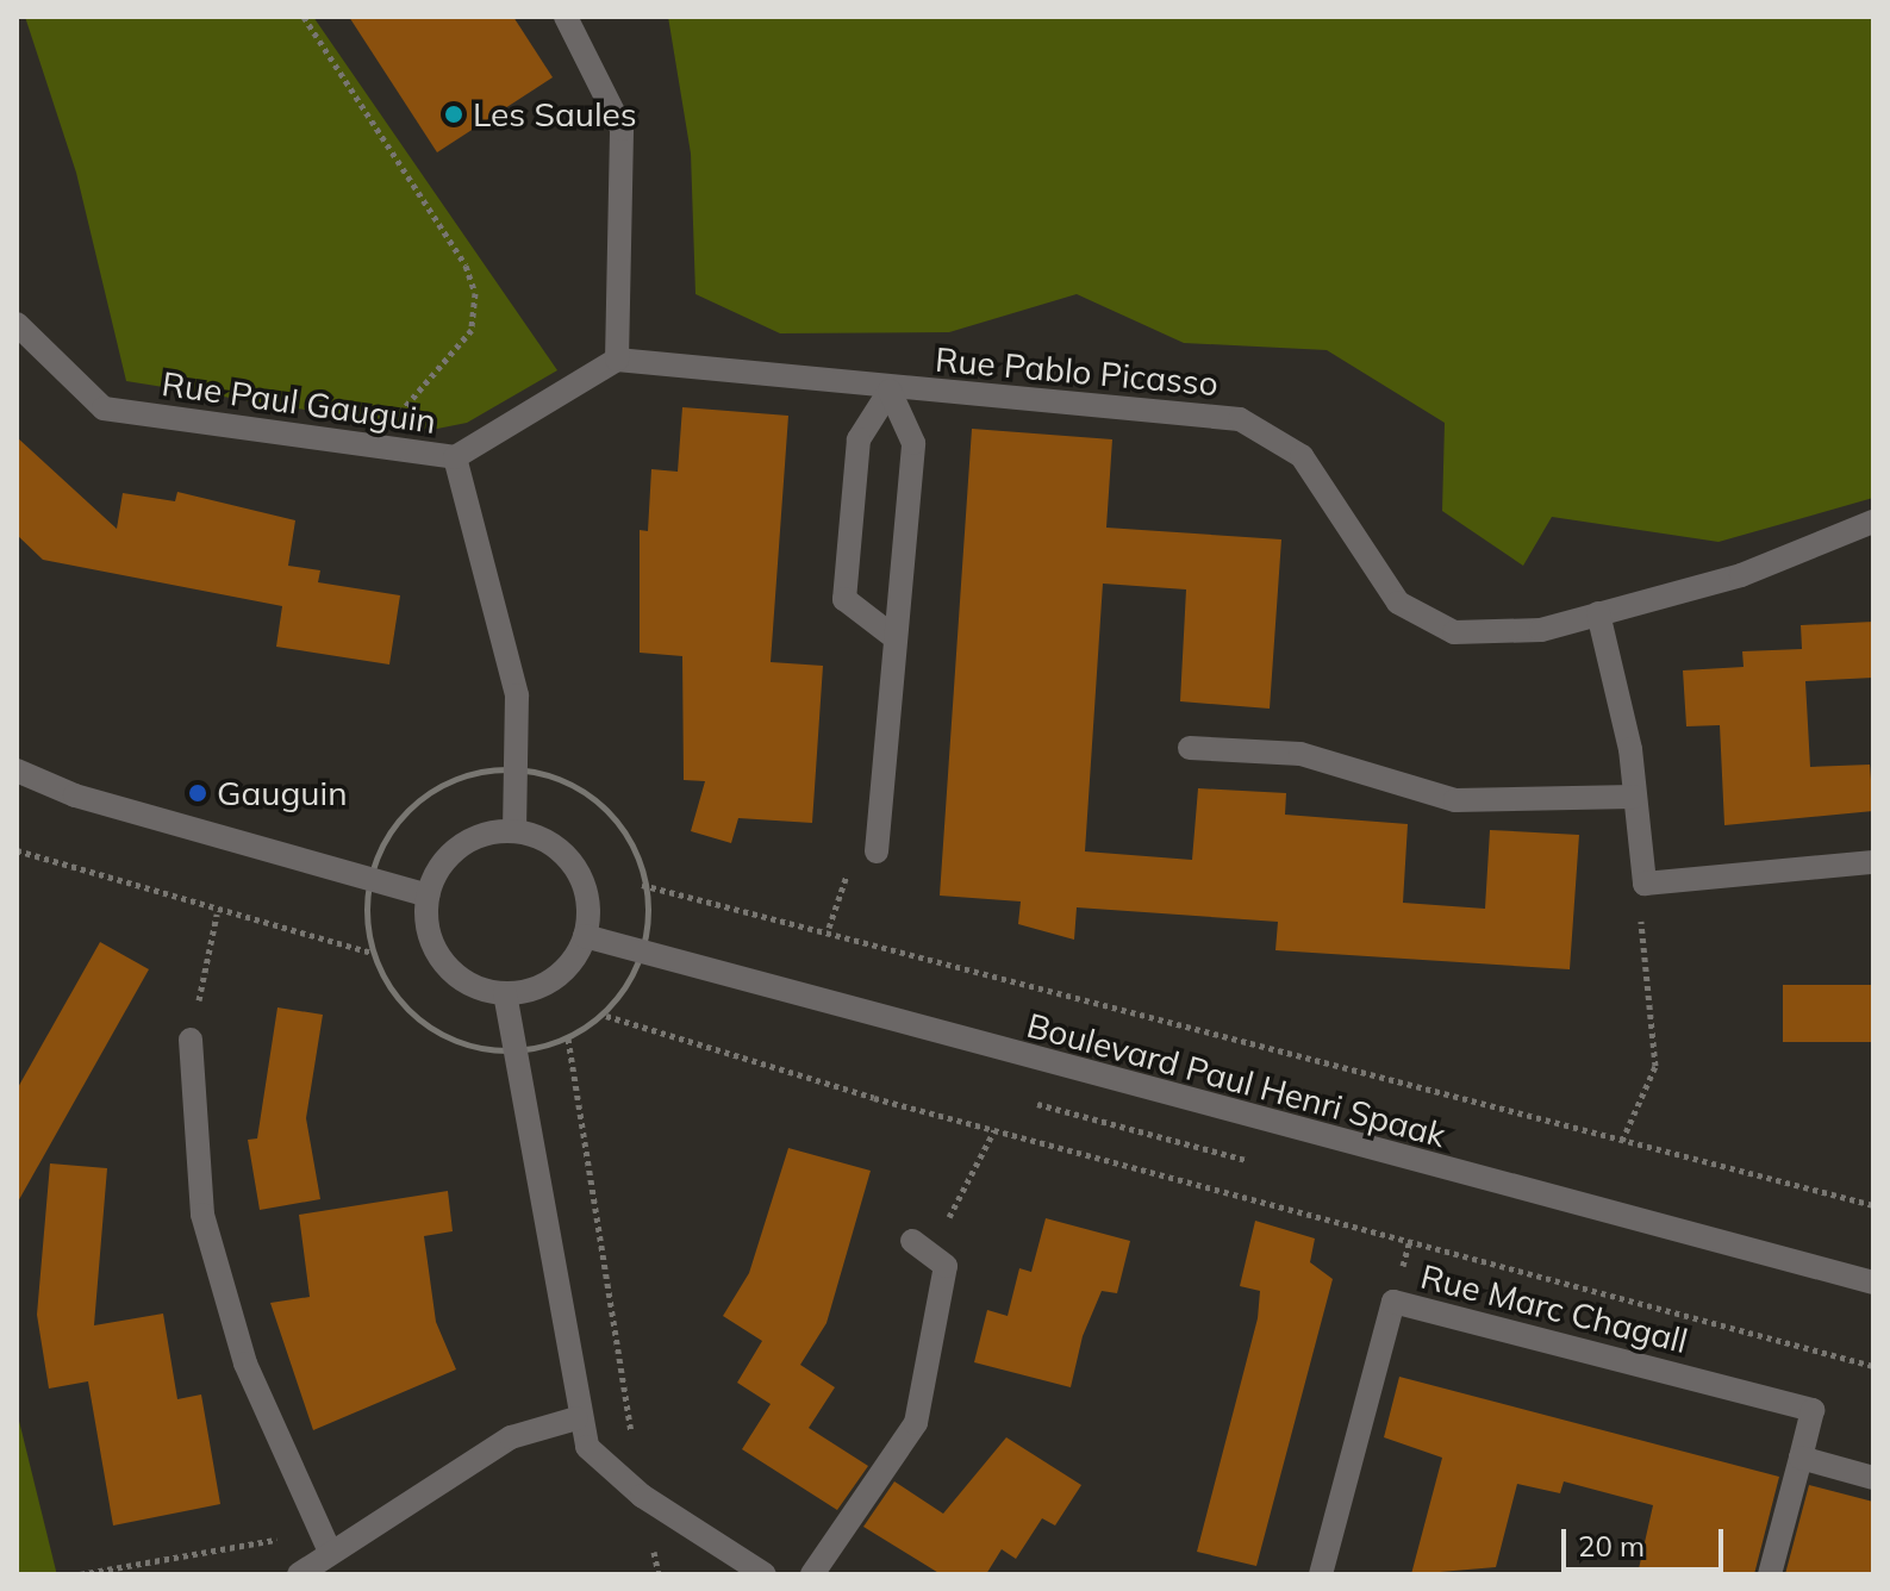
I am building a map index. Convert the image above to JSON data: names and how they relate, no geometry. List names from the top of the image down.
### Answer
{
  "streets": {
    "street": [
      "Rue Pablo Picasso",
      "Rue Paul Gauguin",
      "Boulevard Paul Henri Spaak",
      "Rue Marc Chagall"
    ]
  },
  "crossings": [
    ["Rue Paul Gauguin", "Boulevard Paul Henri Spaak"]
  ],
  "places": ["Les Saules", "Gauguin"],
  "scale_bar": "20 m"
}
